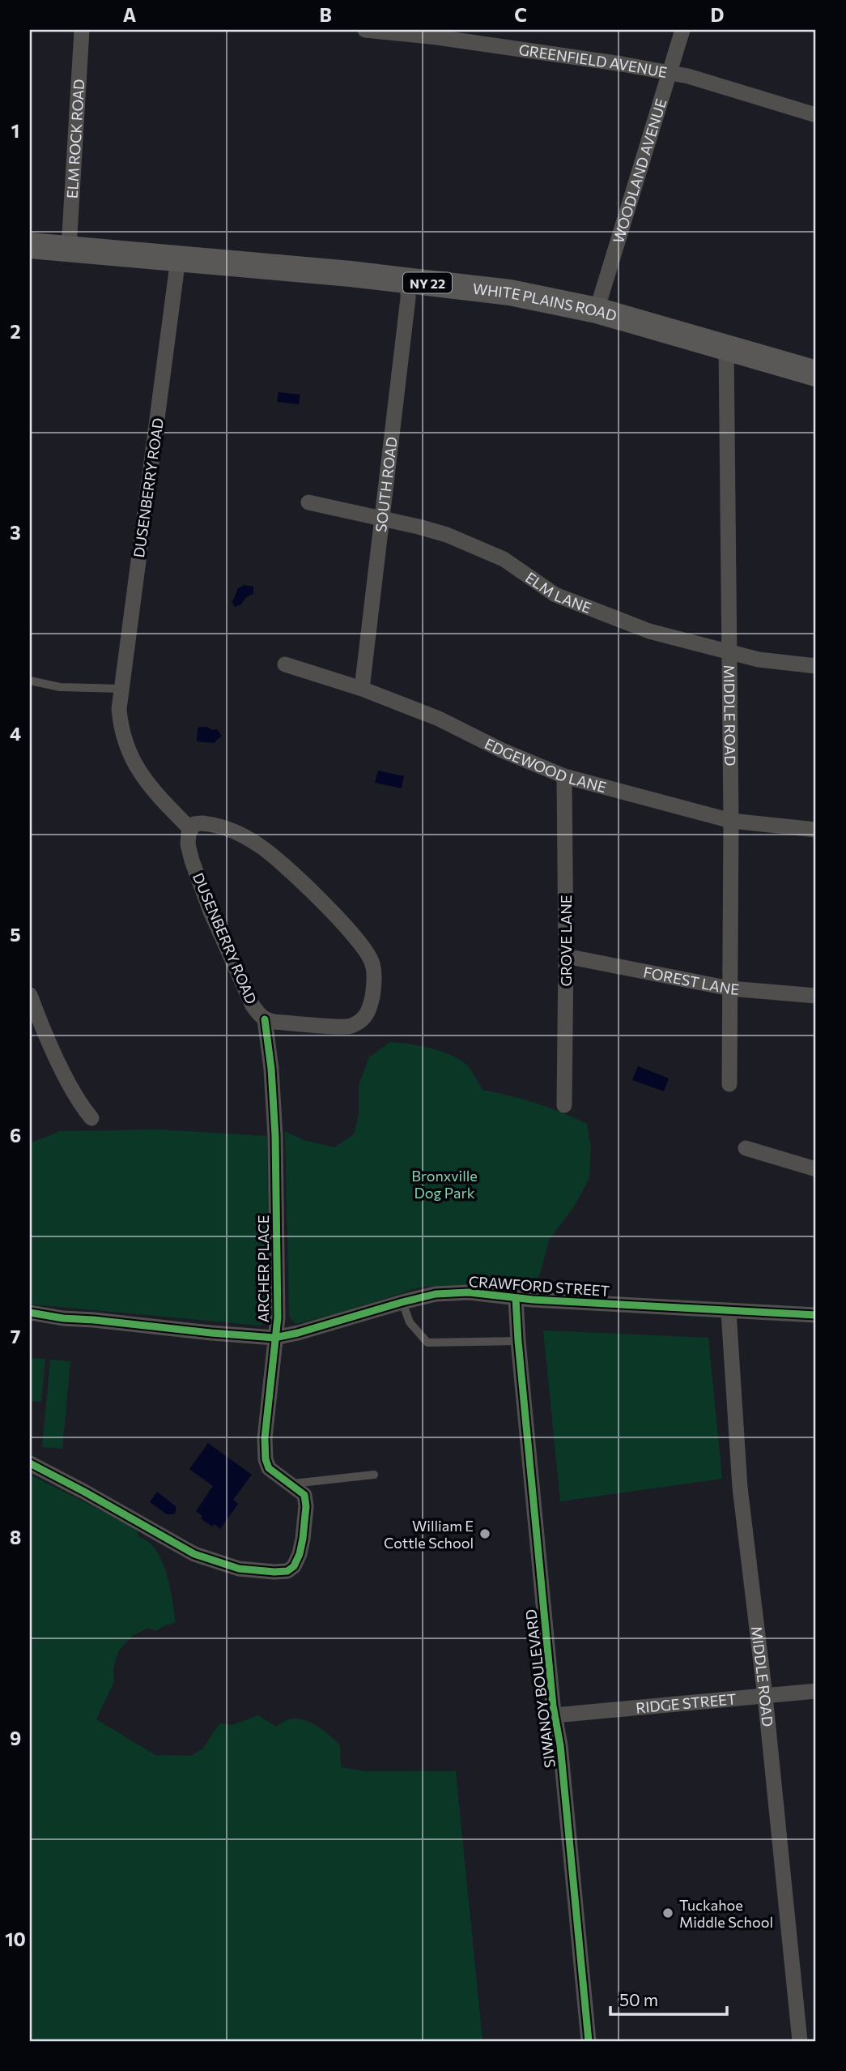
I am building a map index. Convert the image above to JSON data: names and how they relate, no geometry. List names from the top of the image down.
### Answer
{
  "streets": {
    "main road": ["NY 22", "WHITE PLAINS ROAD"],
    "street": [
      "GREENFIELD AVENUE",
      "ELM ROCK ROAD",
      "WOODLAND AVENUE",
      "SOUTH ROAD",
      "DUSENBERRY ROAD",
      "ELM LANE",
      "MIDDLE ROAD",
      "EDGEWOOD LANE",
      "GROVE LANE",
      "FOREST LANE",
      "ARCHER PLACE",
      "CRAWFORD STREET",
      "SIWANOY BOULEVARD",
      "RIDGE STREET"
    ]
  },
  "crossings": [
    ["GREENFIELD AVENUE", "WOODLAND AVENUE"],
    ["ELM ROCK ROAD", "WHITE PLAINS ROAD"],
    ["WOODLAND AVENUE", "WHITE PLAINS ROAD"],
    ["WHITE PLAINS ROAD", "SOUTH ROAD"],
    ["WHITE PLAINS ROAD", "DUSENBERRY ROAD"],
    ["WHITE PLAINS ROAD", "MIDDLE ROAD"],
    ["SOUTH ROAD", "ELM LANE"],
    ["SOUTH ROAD", "EDGEWOOD LANE"],
    ["DUSENBERRY ROAD", "ARCHER PLACE"],
    ["ELM LANE", "MIDDLE ROAD"],
    ["MIDDLE ROAD", "EDGEWOOD LANE"],
    ["MIDDLE ROAD", "FOREST LANE"],
    ["MIDDLE ROAD", "CRAWFORD STREET"],
    ["MIDDLE ROAD", "RIDGE STREET"],
    ["EDGEWOOD LANE", "GROVE LANE"],
    ["GROVE LANE", "FOREST LANE"],
    ["ARCHER PLACE", "CRAWFORD STREET"],
    ["CRAWFORD STREET", "SIWANOY BOULEVARD"],
    ["SIWANOY BOULEVARD", "RIDGE STREET"]
  ],
  "parks": ["Bronxville Dog Park"],
  "places": ["William E Cottle School", "Tuckahoe Middle School"],
  "scale_bar": "50 m",
  "grid": {
    "columns": [
      "A",
      "B",
      "C",
      "D"
    ],
    "rows": [
      "1",
      "2",
      "3",
      "4",
      "5",
      "6",
      "7",
      "8",
      "9",
      "10"
    ]
  }
}
